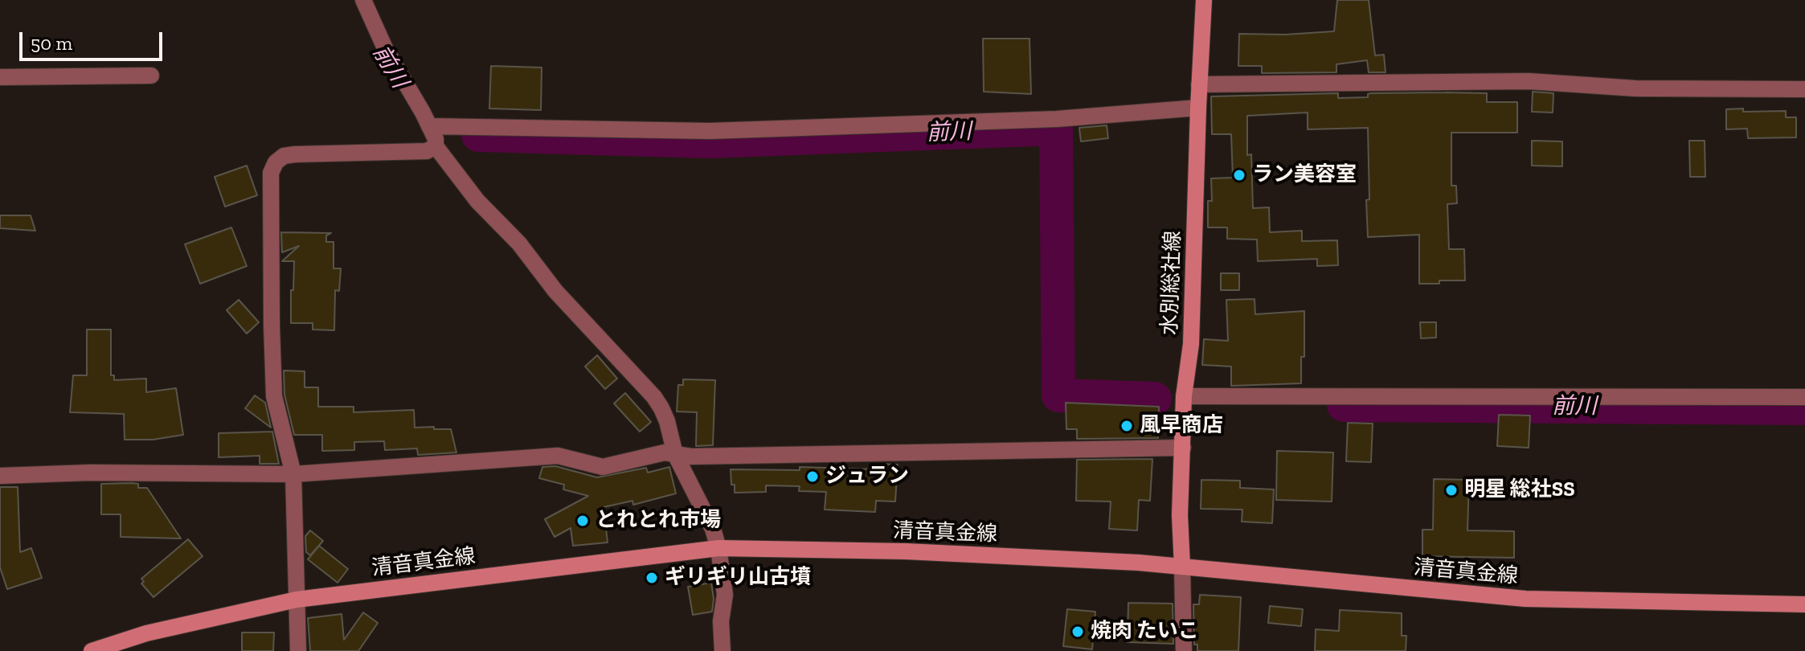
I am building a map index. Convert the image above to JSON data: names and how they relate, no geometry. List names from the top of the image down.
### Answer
{
  "streets": {
    "main road": ["水別総社線", "清音真金線"]
  },
  "crossings": [
    ["水別総社線", "清音真金線"]
  ],
  "water": ["前川"],
  "places": [
    "ラン美容室",
    "風早商店",
    "ジュラン",
    "明星 総社SS",
    "とれとれ市場",
    "ギリギリ山古墳",
    "焼肉 たいこ"
  ],
  "scale_bar": "50 m"
}
